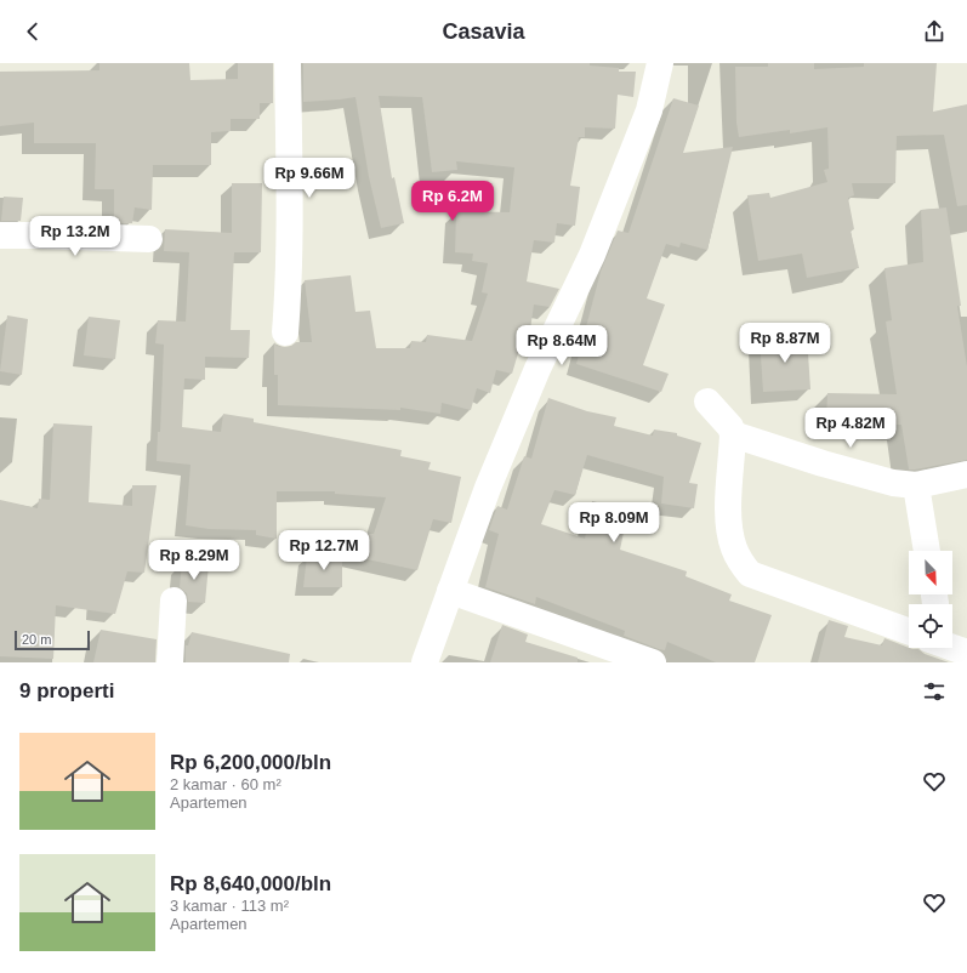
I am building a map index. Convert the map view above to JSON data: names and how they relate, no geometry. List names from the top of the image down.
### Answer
{
  "scale_bar": "20 m",
  "north": "bottom right",
  "page": {
    "header": "Casavia",
    "price": [
      "Rp 9.66M",
      "Rp 6.2M",
      "Rp 13.2M",
      "Rp 8.87M",
      "Rp 8.64M",
      "Rp 4.82M",
      "Rp 8.09M",
      "Rp 12.7M",
      "Rp 8.29M"
    ],
    "scale": "20 m",
    "heading": "9 properti",
    "list": [
      {
        "name": "Rp 6,200,000/bln",
        "note": "2 kamar · 60 m² · Apartemen"
      },
      {
        "name": "Rp 8,640,000/bln",
        "note": "3 kamar · 113 m² · Apartemen"
      }
    ]
  }
}
